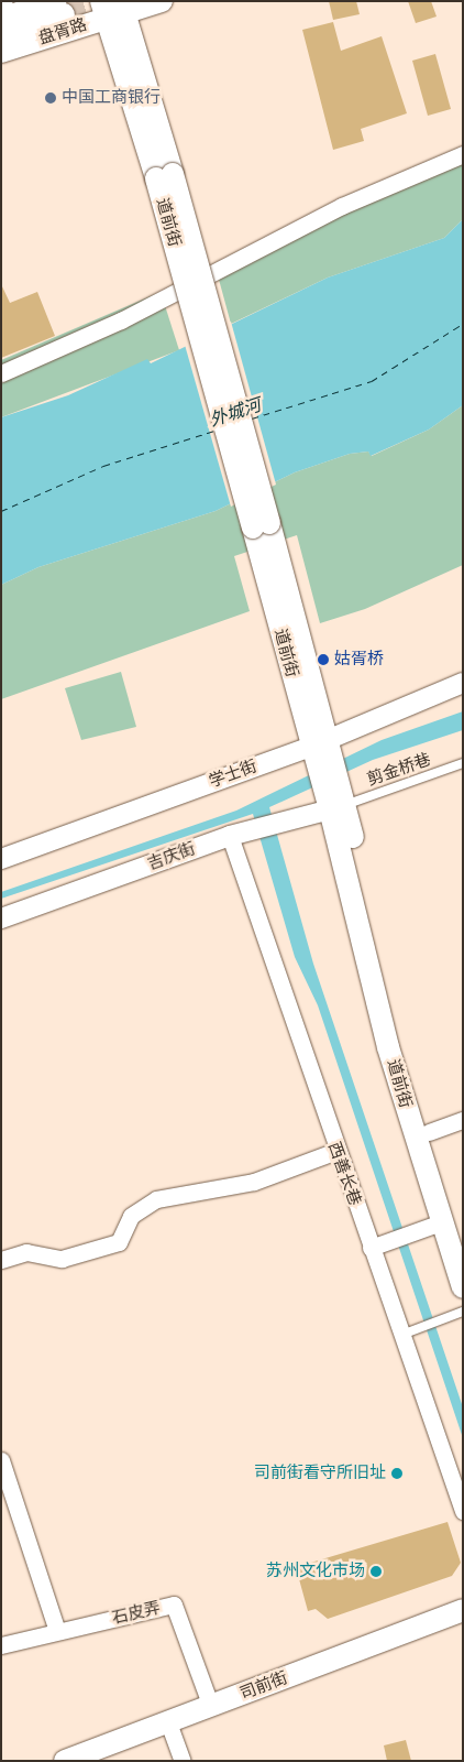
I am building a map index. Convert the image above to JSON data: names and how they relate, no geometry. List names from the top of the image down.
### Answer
{
  "streets": {
    "main road": ["盘胥路", "道前街", "司前街"],
    "street": [
      "学士街",
      "吉庆街",
      "西善长巷",
      "石皮弄"
    ],
    "lane": ["剪金桥巷"]
  },
  "crossings": [
    ["盘胥路", "道前街"],
    ["道前街", "剪金桥巷"],
    ["道前街", "学士街"],
    ["道前街", "吉庆街"],
    ["剪金桥巷", "吉庆街"],
    ["吉庆街", "西善长巷"],
    ["石皮弄", "司前街"]
  ],
  "water": ["外城河"],
  "places": [
    "中国工商银行",
    "姑胥桥",
    "司前街看守所旧址",
    "苏州文化市场"
  ]
}
